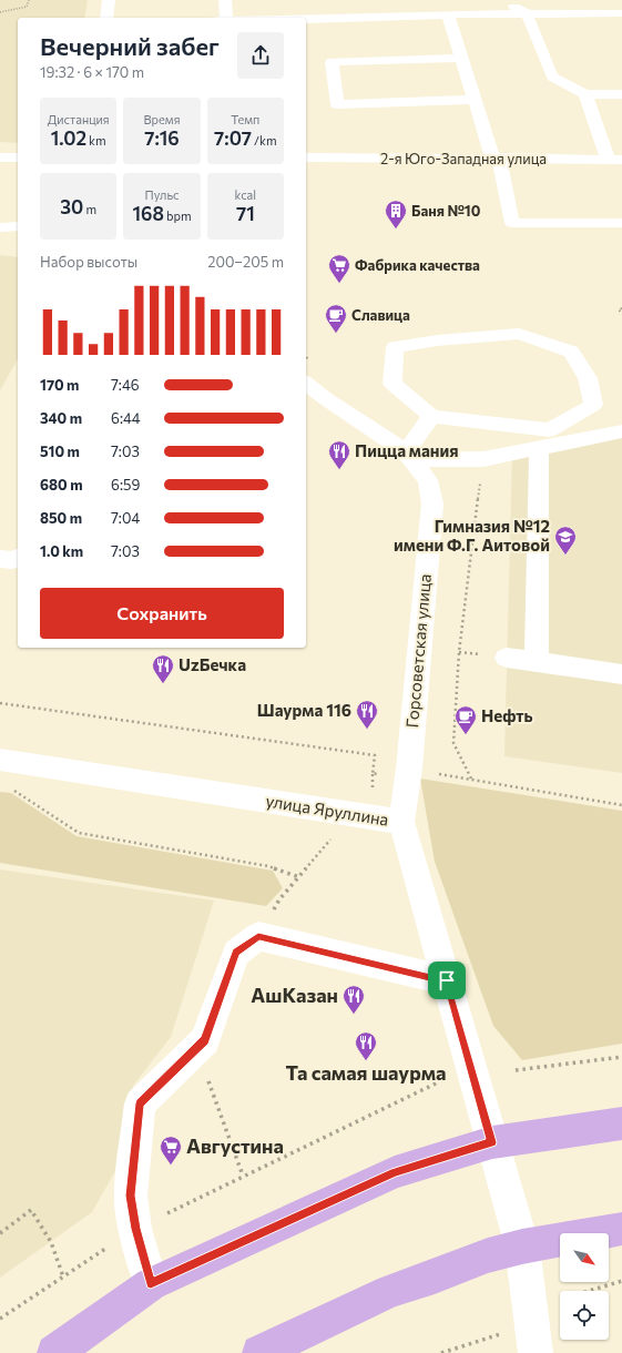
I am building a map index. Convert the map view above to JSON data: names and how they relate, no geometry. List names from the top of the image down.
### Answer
{
  "streets": {
    "street": ["2-я Юго-Западная улица", "Горсоветская улица", "улица Яруллина"]
  },
  "crossings": [
    ["Горсоветская улица", "улица Яруллина"]
  ],
  "places": {
    "building": ["Баня №10"],
    "supermarket": ["Фабрика качества", "Августина"],
    "cafe": ["Славица", "Нефть"],
    "restaurant": [
      "Пицца мания",
      "UzБечка",
      "Шаурма 116",
      "АшКазан",
      "Та самая шаурма"
    ],
    "school or university": ["Гимназия №12 имени Ф.Г. Аитовой"]
  },
  "north": "bottom right",
  "page": {
    "heading": ["Вечерний забег", "19:32 · 6 × 170 m"],
    "stats": [
      ["Дистанция", "1.02 km"],
      ["Время", "7:16"],
      ["Темп", "7:07 /km"],
      ["30 m"],
      ["Пульс", "168 bpm"],
      ["kcal", "71"]
    ],
    "chart": ["Набор высоты", "200–205 m"],
    "list": [
      {
        "name": "170 m",
        "note": "7:46"
      },
      {
        "name": "340 m",
        "note": "6:44"
      },
      {
        "name": "510 m",
        "note": "7:03"
      },
      {
        "name": "680 m",
        "note": "6:59"
      },
      {
        "name": "850 m",
        "note": "7:04"
      },
      {
        "name": "1.0 km",
        "note": "7:03"
      }
    ],
    "buttons": "Сохранить"
  }
}
